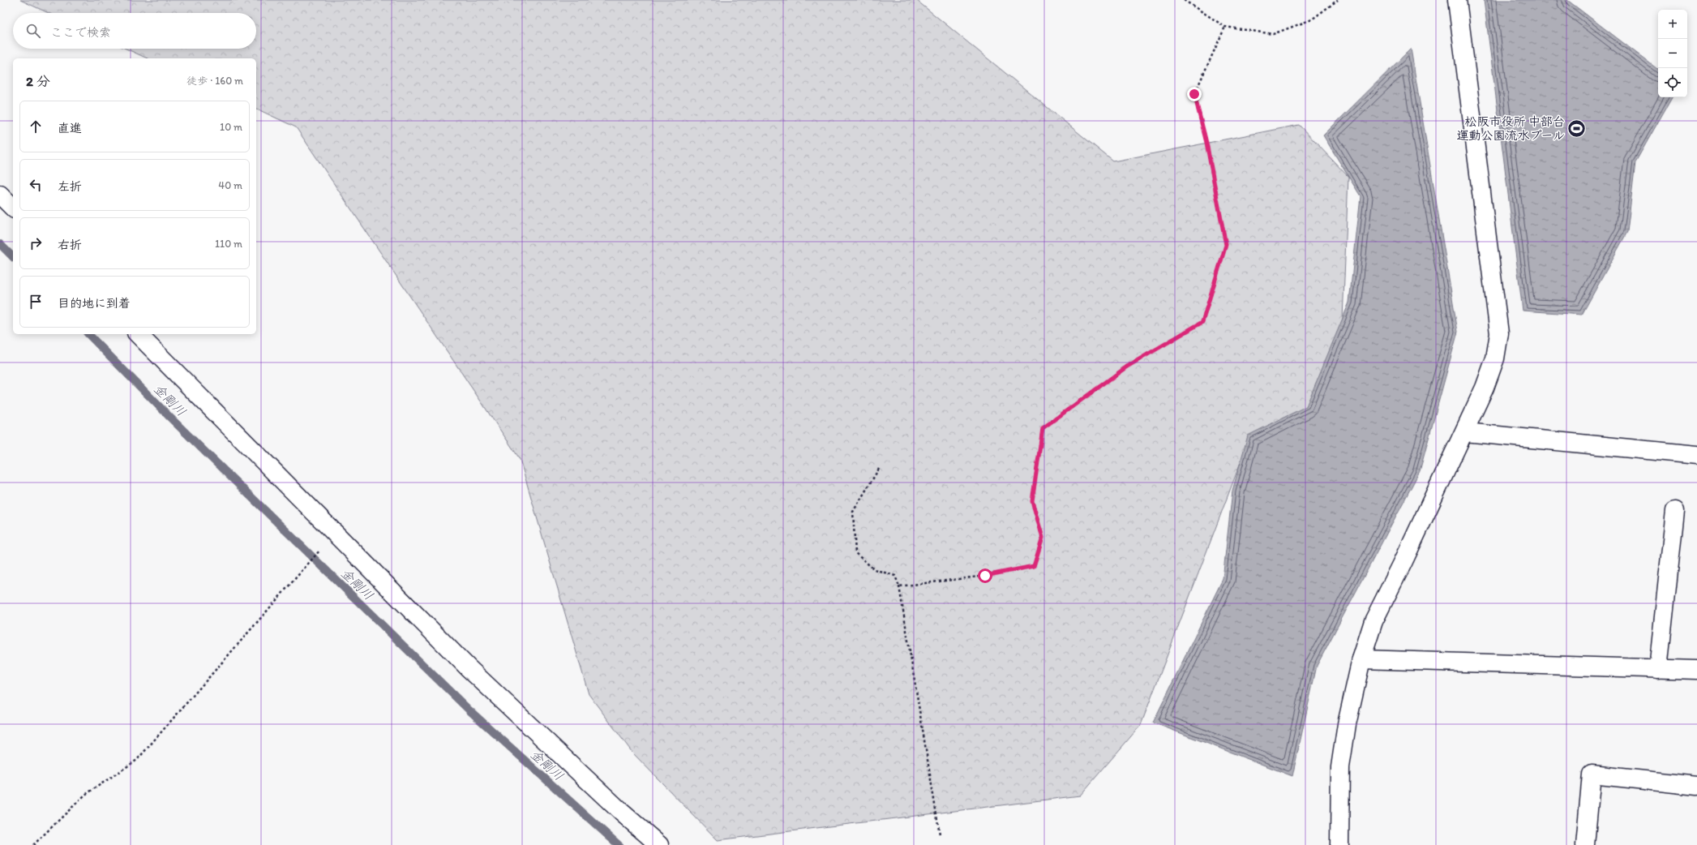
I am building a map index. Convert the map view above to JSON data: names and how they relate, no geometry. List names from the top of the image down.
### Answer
{
  "water": ["金剛川"],
  "places": {
    "sports": ["松阪市役所 中部台 運動公園流水プール"]
  },
  "page": {
    "map_buttons": ["+", "−"],
    "search": "ここで検索",
    "heading": ["2 分", "徒歩 · 160 m"],
    "list": [
      ["直進", "10 m"],
      ["左折", "40 m"],
      ["右折", "110 m"],
      "目的地に到着"
    ]
  }
}
